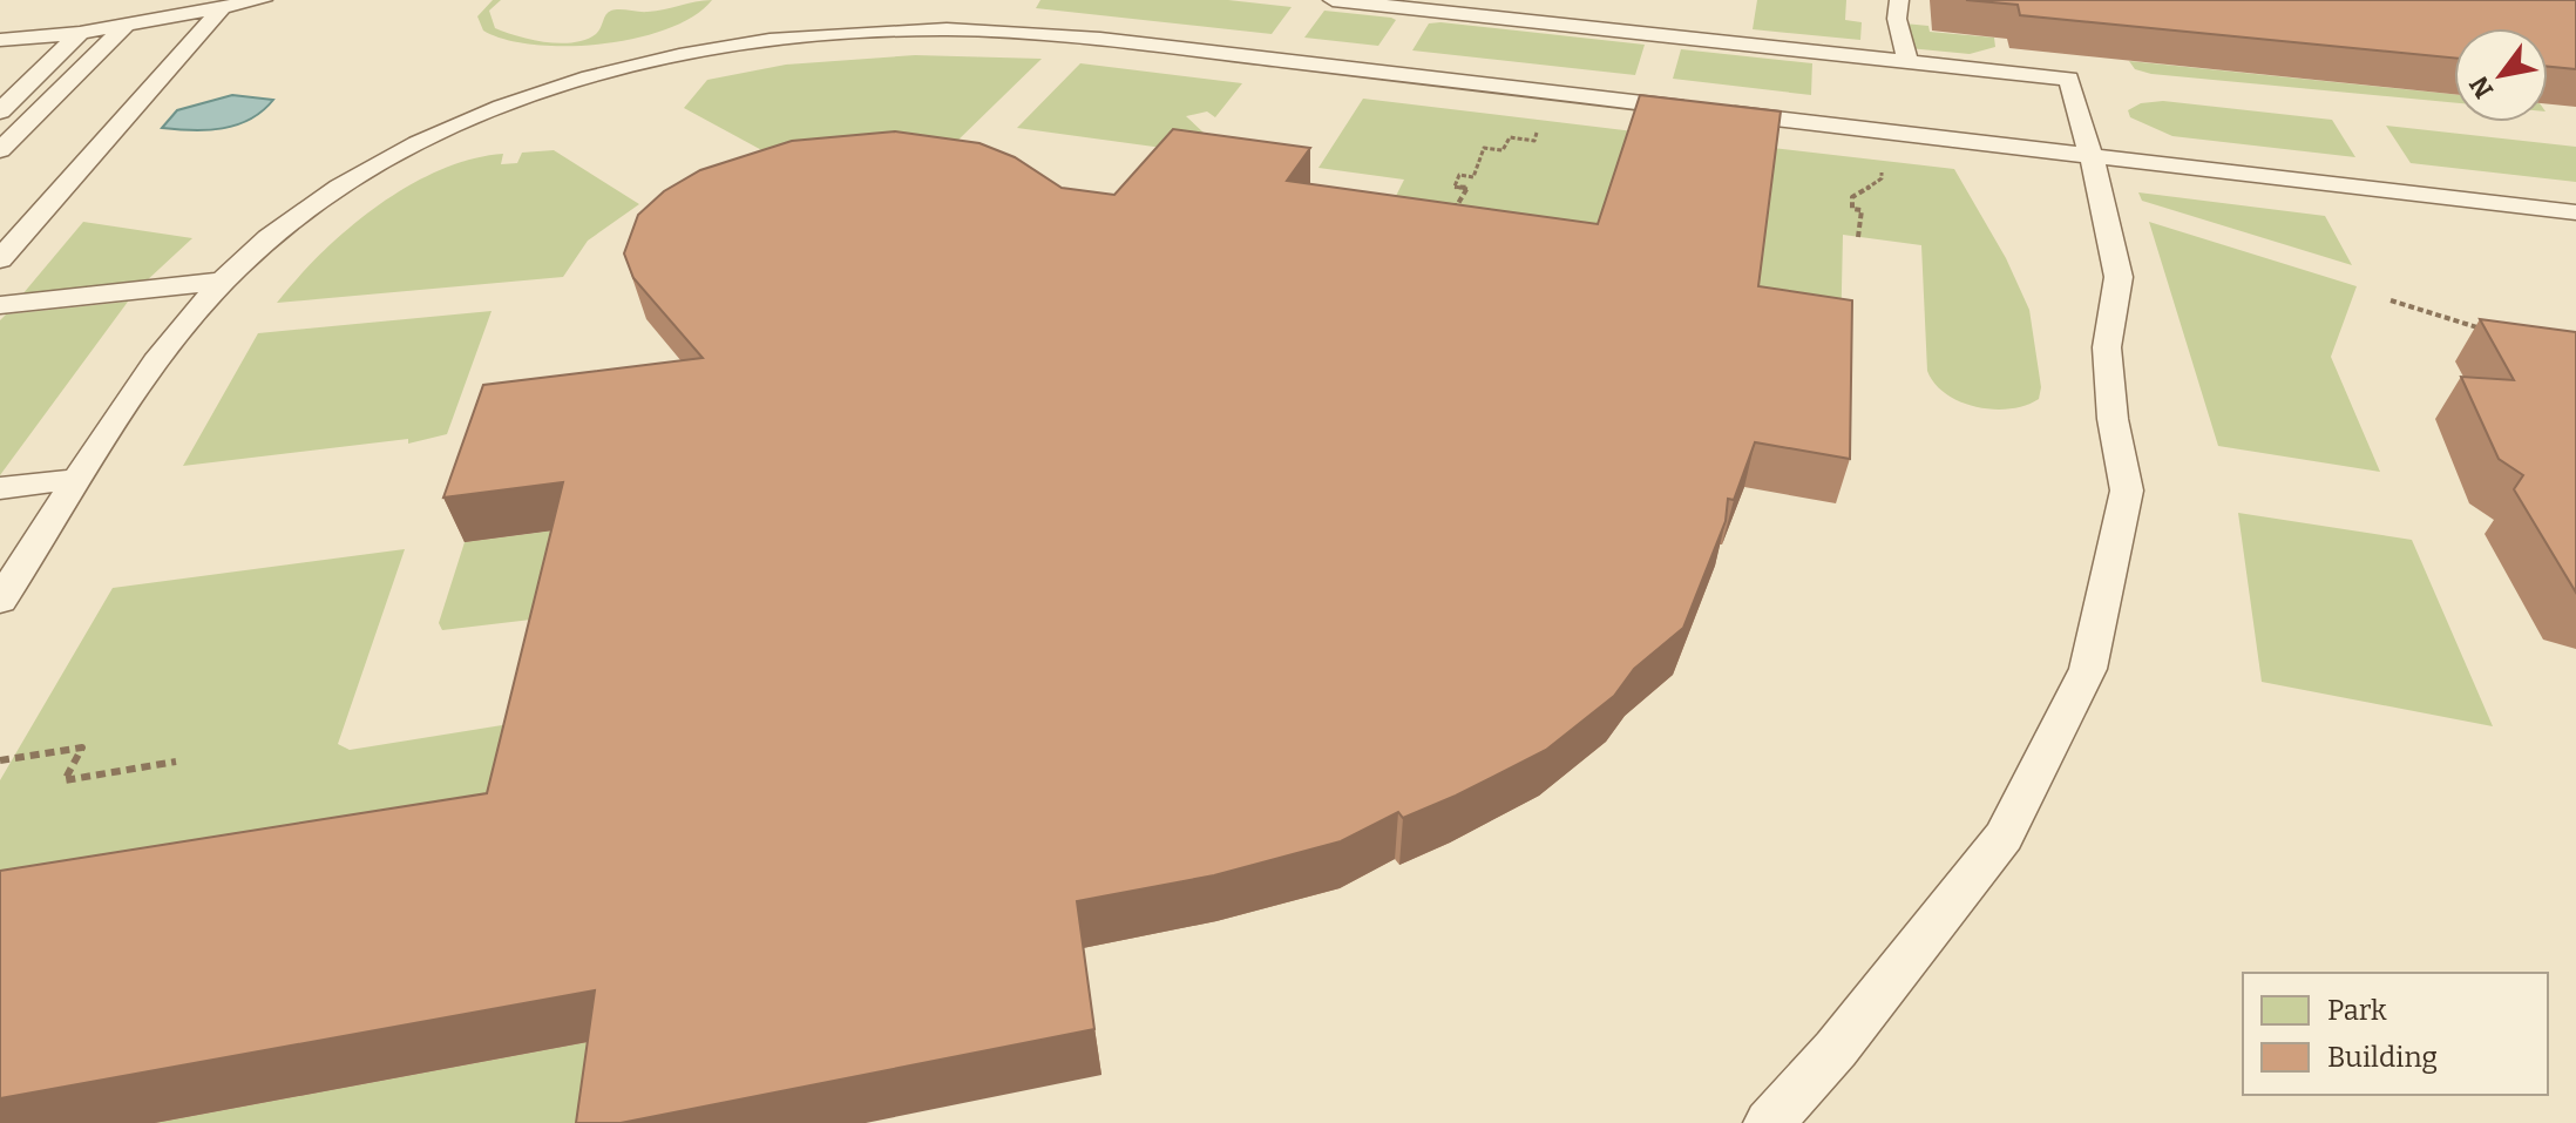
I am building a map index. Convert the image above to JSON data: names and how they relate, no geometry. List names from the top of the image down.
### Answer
{
  "legend": ["Park", "Building"],
  "north": "bottom left"
}
